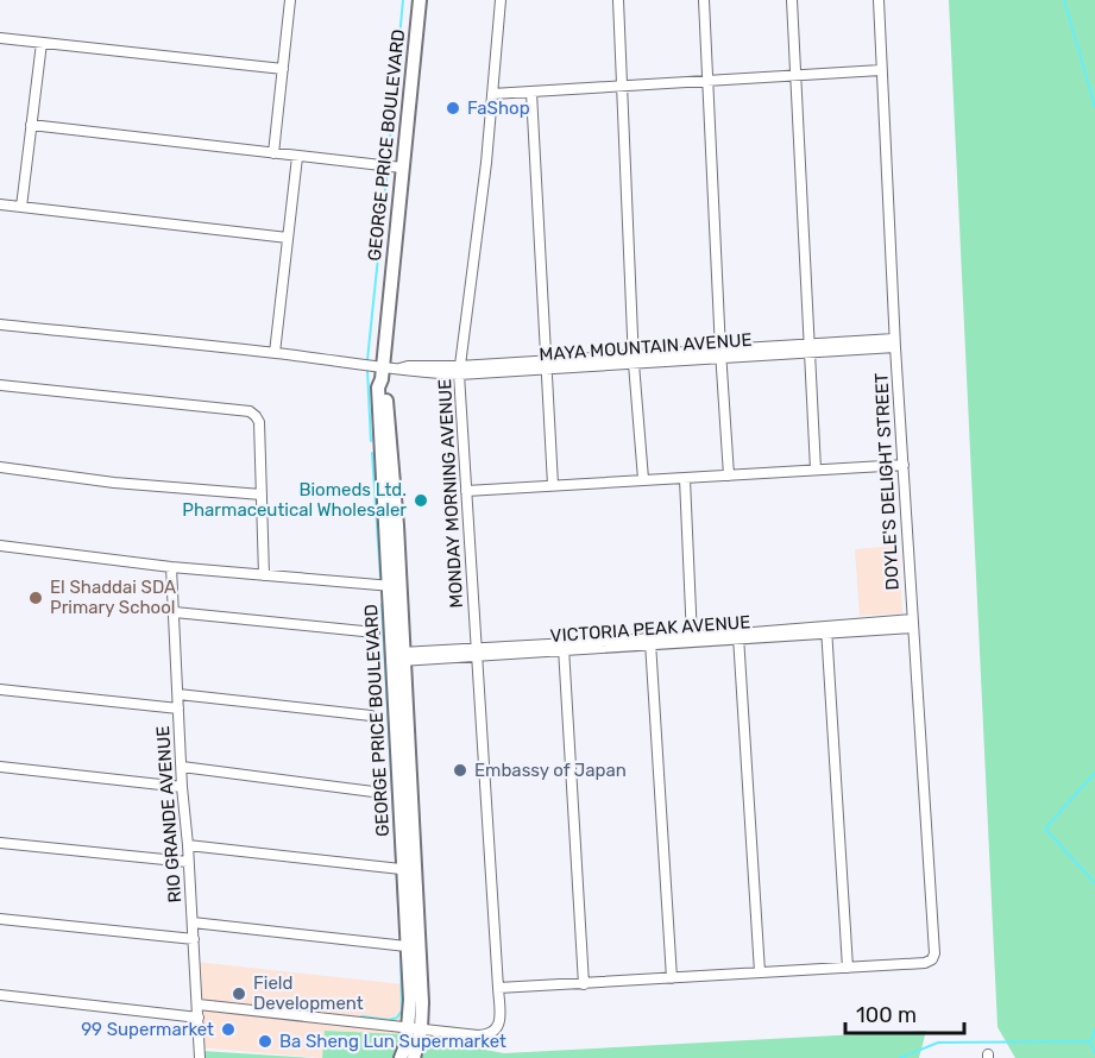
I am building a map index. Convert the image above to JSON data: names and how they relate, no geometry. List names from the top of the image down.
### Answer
{
  "streets": {
    "main road": ["GEORGE PRICE BOULEVARD"],
    "street": [
      "MAYA MOUNTAIN AVENUE",
      "DOYLE'S DELIGHT STREET",
      "MONDAY MORNING AVENUE",
      "VICTORIA PEAK AVENUE",
      "RIO GRANDE AVENUE"
    ]
  },
  "crossings": [
    ["GEORGE PRICE BOULEVARD", "MAYA MOUNTAIN AVENUE"],
    ["GEORGE PRICE BOULEVARD", "MONDAY MORNING AVENUE"],
    ["GEORGE PRICE BOULEVARD", "VICTORIA PEAK AVENUE"],
    ["MAYA MOUNTAIN AVENUE", "DOYLE'S DELIGHT STREET"],
    ["MAYA MOUNTAIN AVENUE", "MONDAY MORNING AVENUE"],
    ["DOYLE'S DELIGHT STREET", "VICTORIA PEAK AVENUE"],
    ["MONDAY MORNING AVENUE", "VICTORIA PEAK AVENUE"]
  ],
  "places": [
    "FaShop",
    "Biomeds Ltd. Pharmaceutical Wholesaler",
    "El Shaddai SDA Primary School",
    "Embassy of Japan",
    "Field Development",
    "99 Supermarket",
    "Ba Sheng Lun Supermarket"
  ],
  "scale_bar": "100 m"
}
